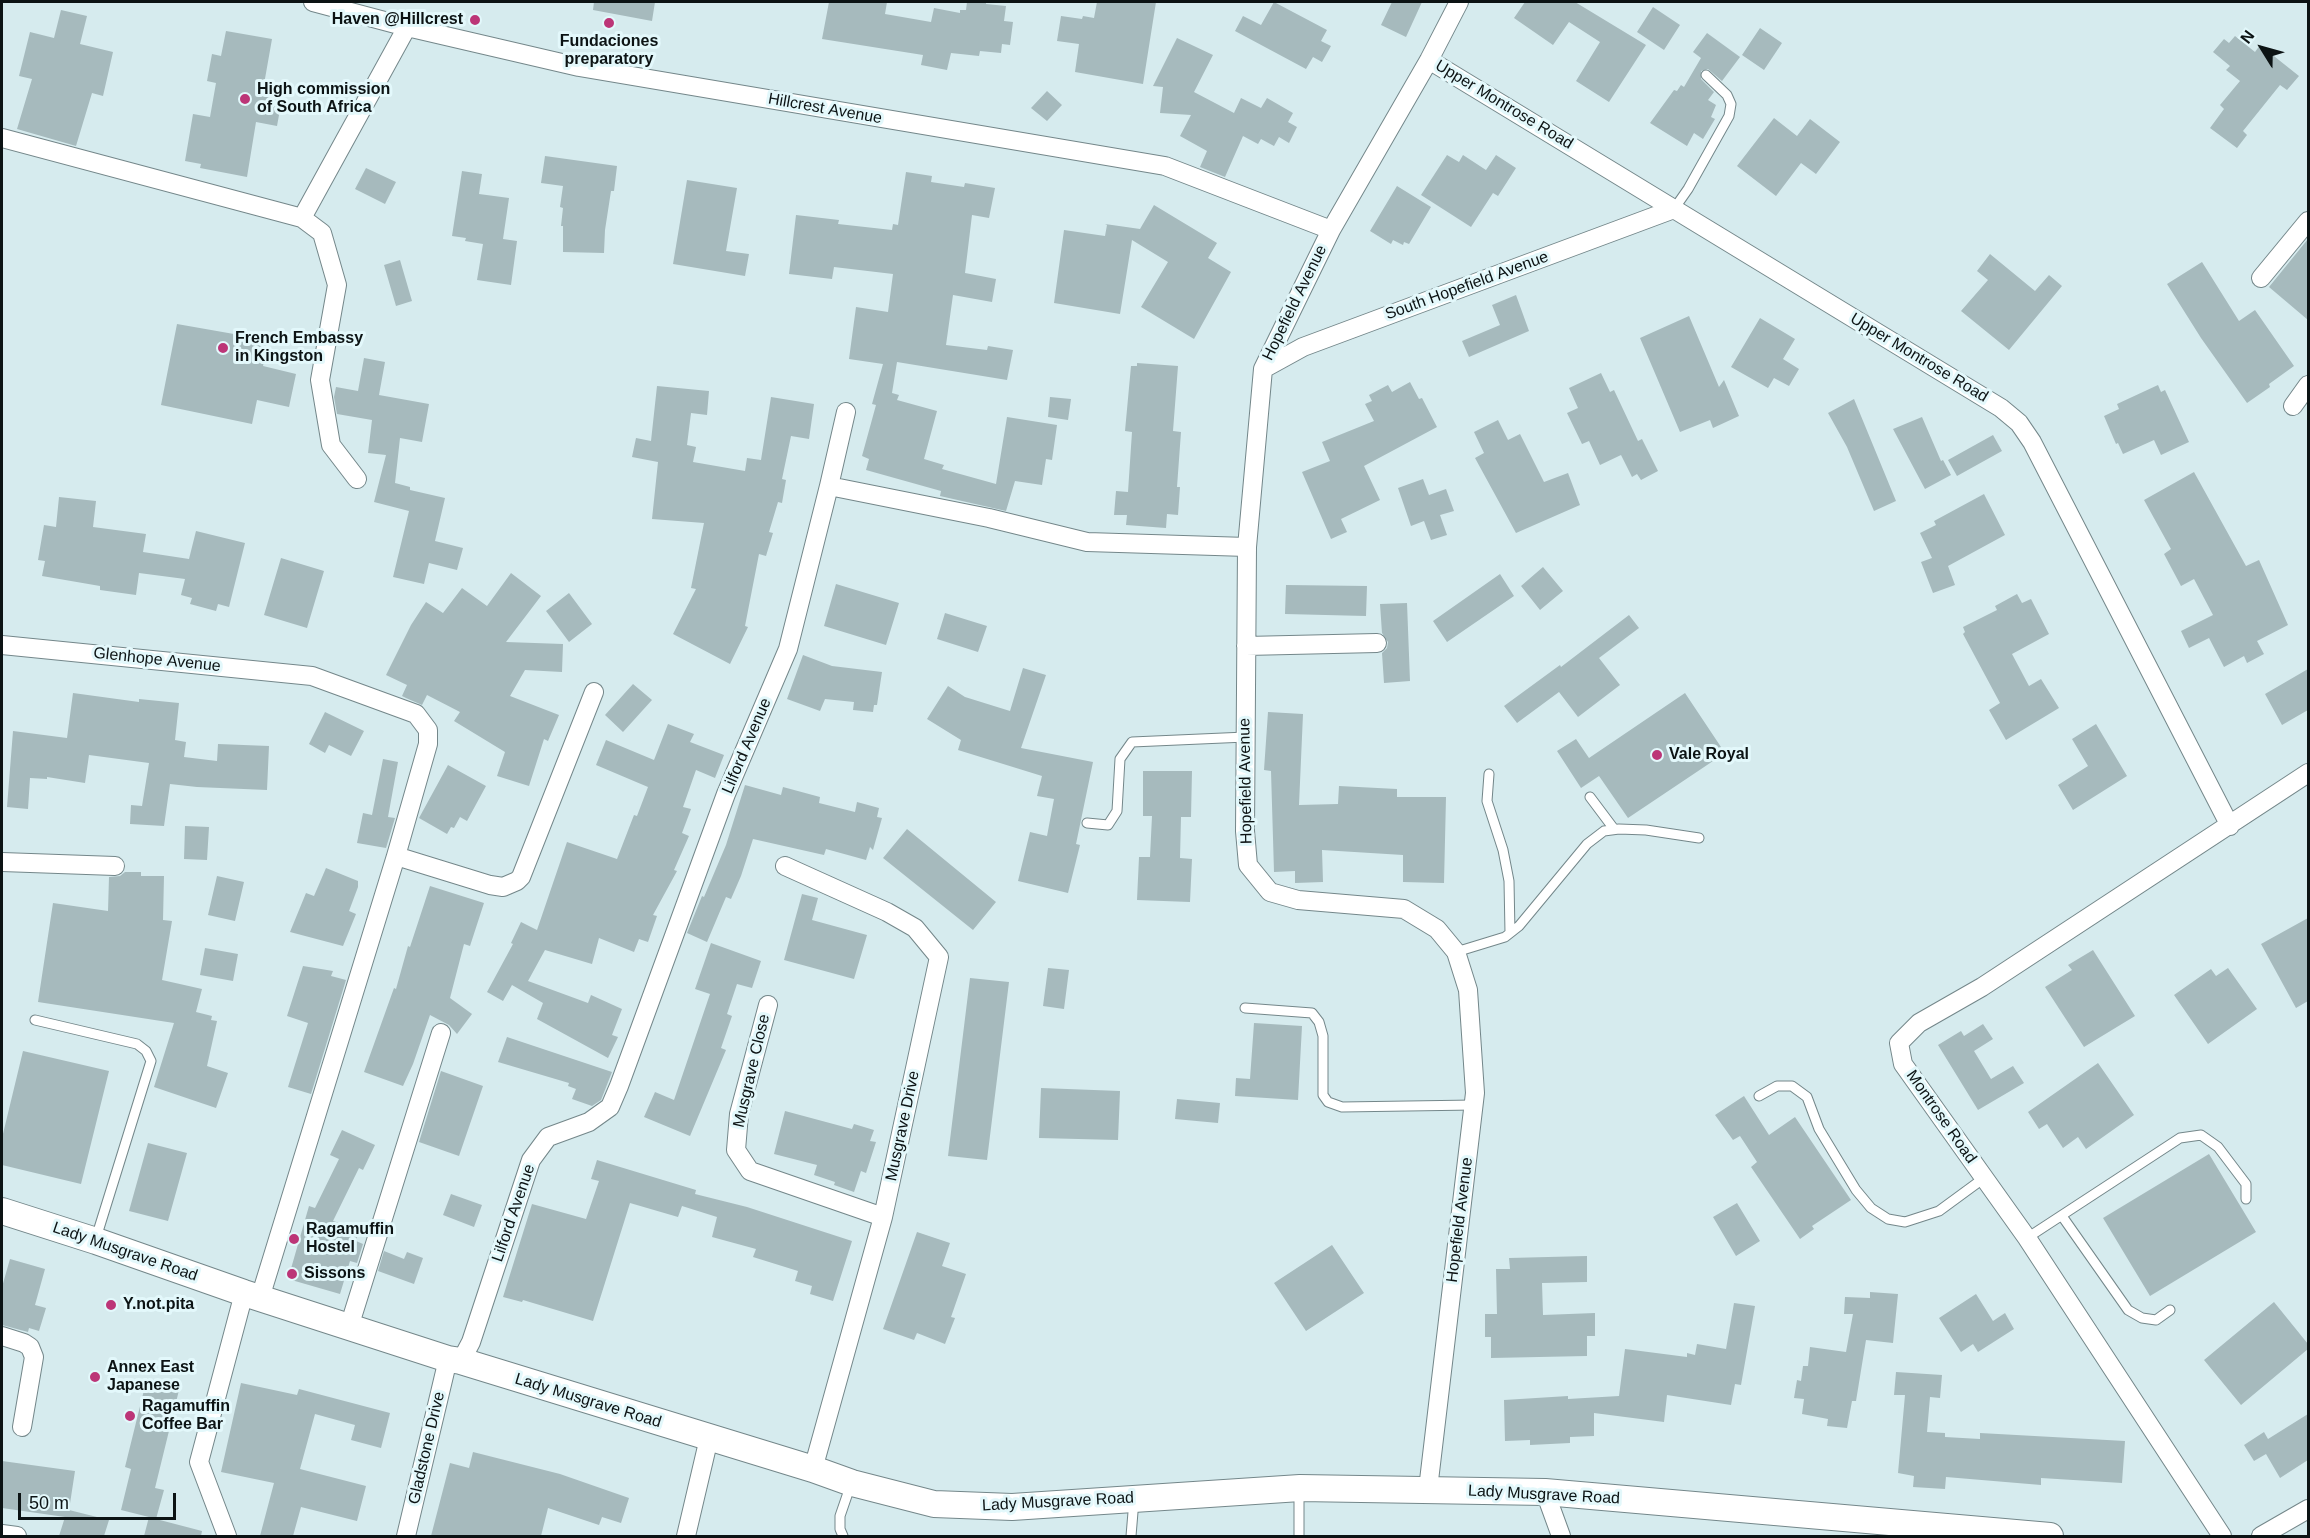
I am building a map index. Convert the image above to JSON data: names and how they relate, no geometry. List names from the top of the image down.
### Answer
{
  "streets": {
    "main road": ["Lady Musgrave Road"],
    "street": [
      "Upper Montrose Road",
      "Hillcrest Avenue",
      "South Hopefield Avenue",
      "Hopefield Avenue",
      "Glenhope Avenue",
      "Lilford Avenue",
      "Musgrave Close",
      "Montrose Road",
      "Musgrave Drive",
      "Gladstone Drive"
    ]
  },
  "crossings": [
    ["Upper Montrose Road", "South Hopefield Avenue"],
    ["Upper Montrose Road", "Hopefield Avenue"],
    ["Upper Montrose Road", "Montrose Road"],
    ["Hillcrest Avenue", "Hopefield Avenue"],
    ["South Hopefield Avenue", "Hopefield Avenue"],
    ["Hopefield Avenue", "Lady Musgrave Road"],
    ["Lilford Avenue", "Lady Musgrave Road"],
    ["Lilford Avenue", "Gladstone Drive"],
    ["Musgrave Close", "Musgrave Drive"],
    ["Musgrave Drive", "Lady Musgrave Road"],
    ["Lady Musgrave Road", "Gladstone Drive"]
  ],
  "places": [
    "Haven @Hillcrest",
    "Fundaciones preparatory",
    "High commission of South Africa",
    "French Embassy in Kingston",
    "Vale Royal",
    "Ragamuffin Hostel",
    "Sissons",
    "Y.not.pita",
    "Annex East Japanese",
    "Ragamuffin Coffee Bar"
  ],
  "scale_bar": "50 m",
  "north": "top left"
}
